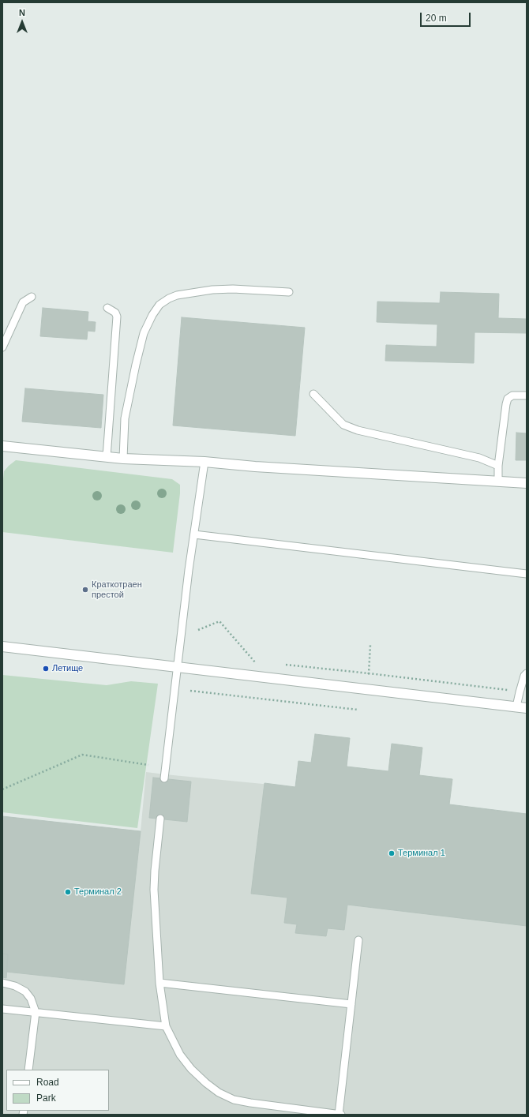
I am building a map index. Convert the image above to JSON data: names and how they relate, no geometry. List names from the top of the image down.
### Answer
{
  "places": [
    "Краткотраен престой",
    "Летище",
    "Терминал 1",
    "Терминал 2"
  ],
  "legend": ["Road", "Park"],
  "scale_bar": "20 m",
  "north": "top"
}
